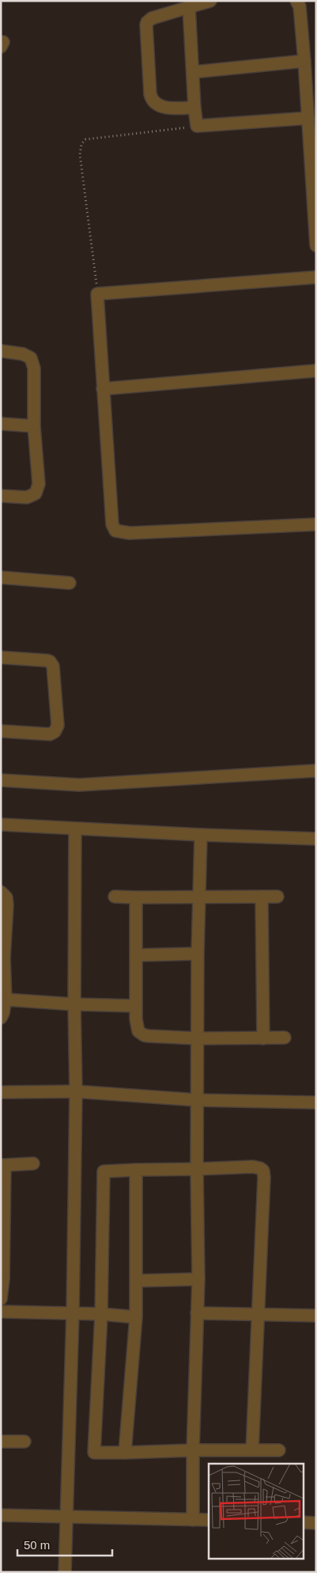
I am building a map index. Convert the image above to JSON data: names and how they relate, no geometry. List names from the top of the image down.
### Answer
{
  "scale_bar": "50 m"
}
